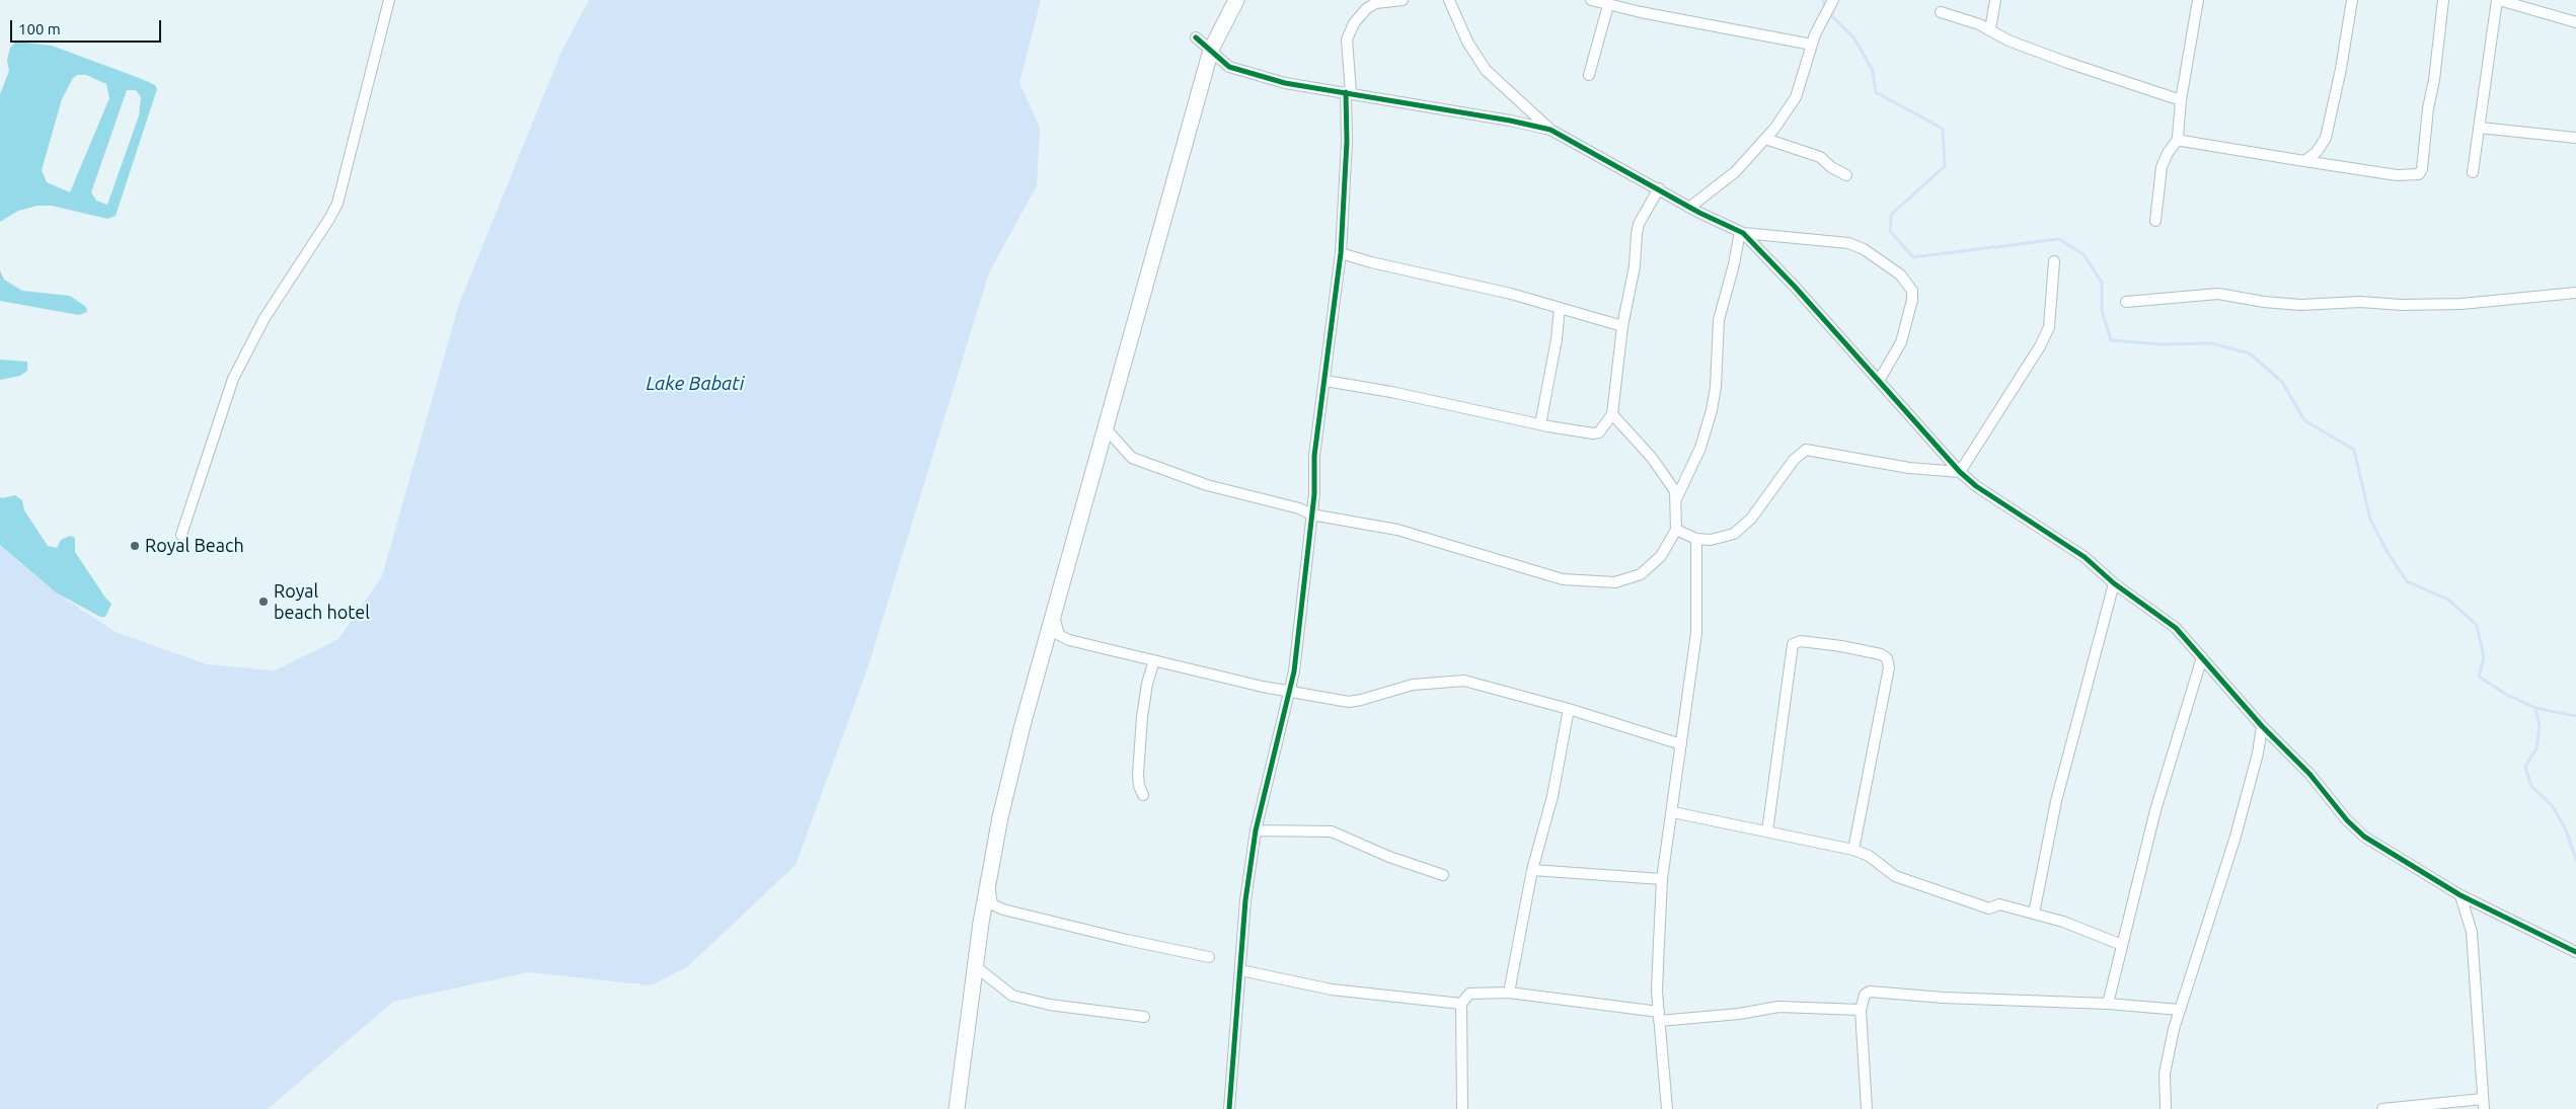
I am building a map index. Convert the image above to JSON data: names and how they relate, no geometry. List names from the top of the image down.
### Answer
{
  "water": ["Lake Babati"],
  "places": ["Royal Beach", "Royal beach hotel"],
  "scale_bar": "100 m"
}
